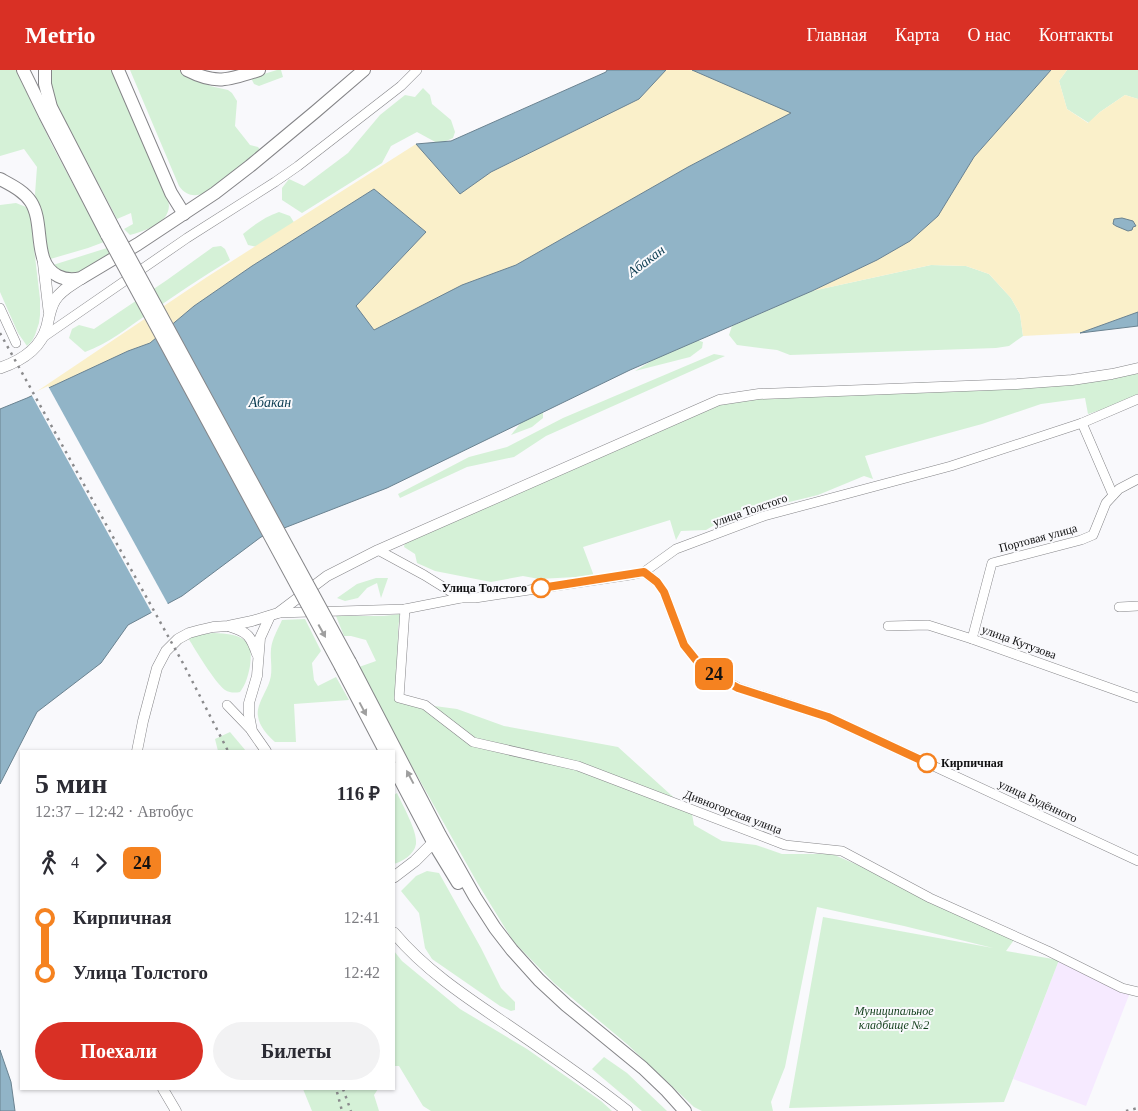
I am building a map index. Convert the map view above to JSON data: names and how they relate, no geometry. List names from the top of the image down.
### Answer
{
  "streets": {
    "street": [
      "улица Толстого",
      "Портовая улица",
      "улица Кутузова",
      "улица Будённого",
      "Дивногорская улица"
    ]
  },
  "crossings": [
    ["улица Толстого", "улица Будённого"],
    ["улица Толстого", "Дивногорская улица"],
    ["Портовая улица", "улица Кутузова"]
  ],
  "water": ["Абакан"],
  "parks": ["Муниципальное кладбище №2"],
  "places": ["Улица Толстого", "Кирпичная"],
  "lines": ["bus line 24"],
  "page": {
    "header": "Metrio",
    "nav": [
      "Главная",
      "Карта",
      "О нас",
      "Контакты"
    ],
    "on_map": "24",
    "heading": ["5 мин", "12:37 – 12:42 · Автобус", "116 ₽"],
    "legs": ["4", "24"],
    "list": [
      {
        "name": "Кирпичная",
        "value": "12:41"
      },
      {
        "name": "Улица Толстого",
        "value": "12:42"
      }
    ],
    "buttons": ["Поехали", "Билеты"]
  }
}
